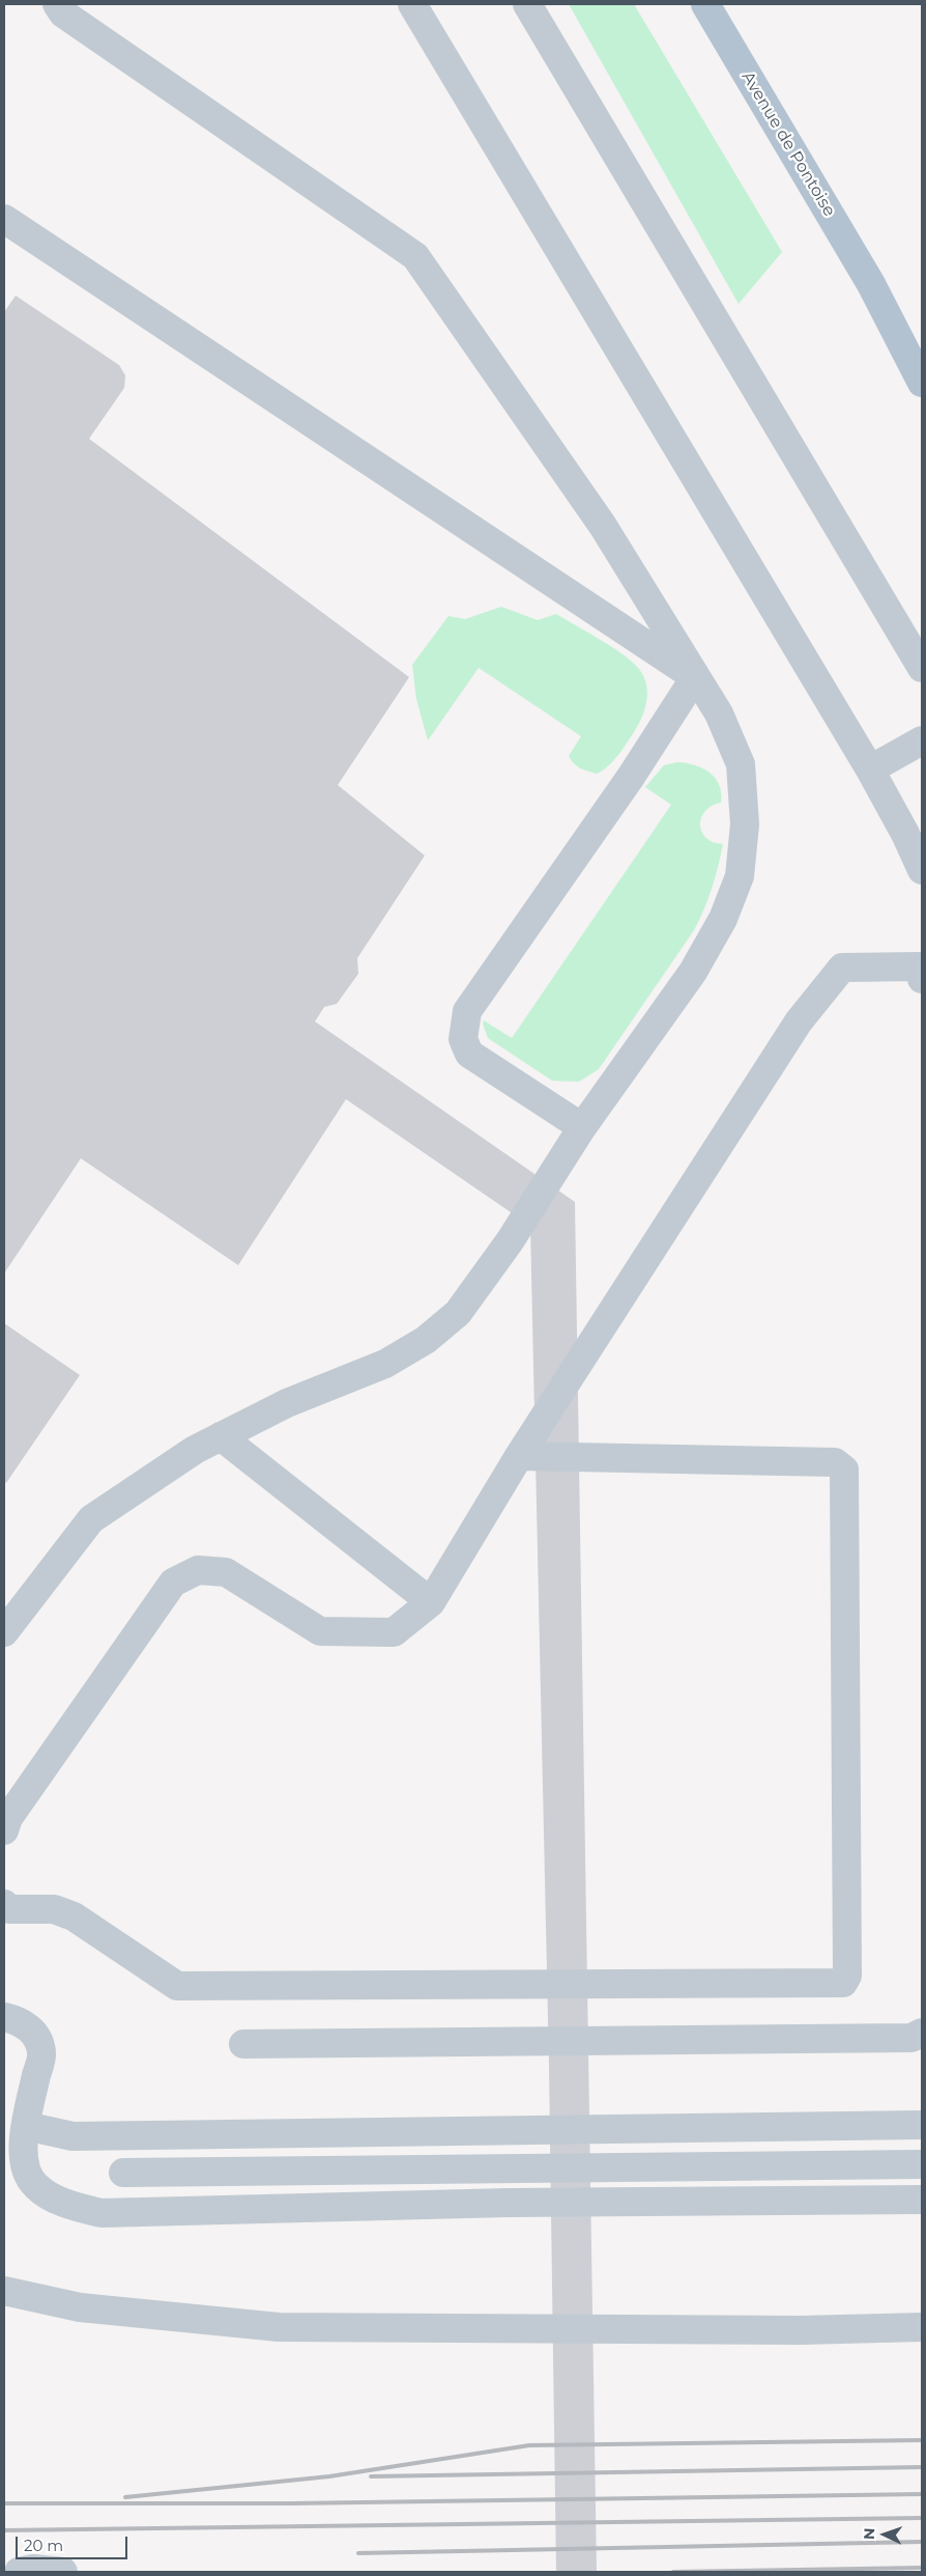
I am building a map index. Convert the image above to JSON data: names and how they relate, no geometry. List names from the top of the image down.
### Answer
{
  "streets": {
    "main road": ["Avenue de Pontoise"]
  },
  "scale_bar": "20 m",
  "north": "left"
}
